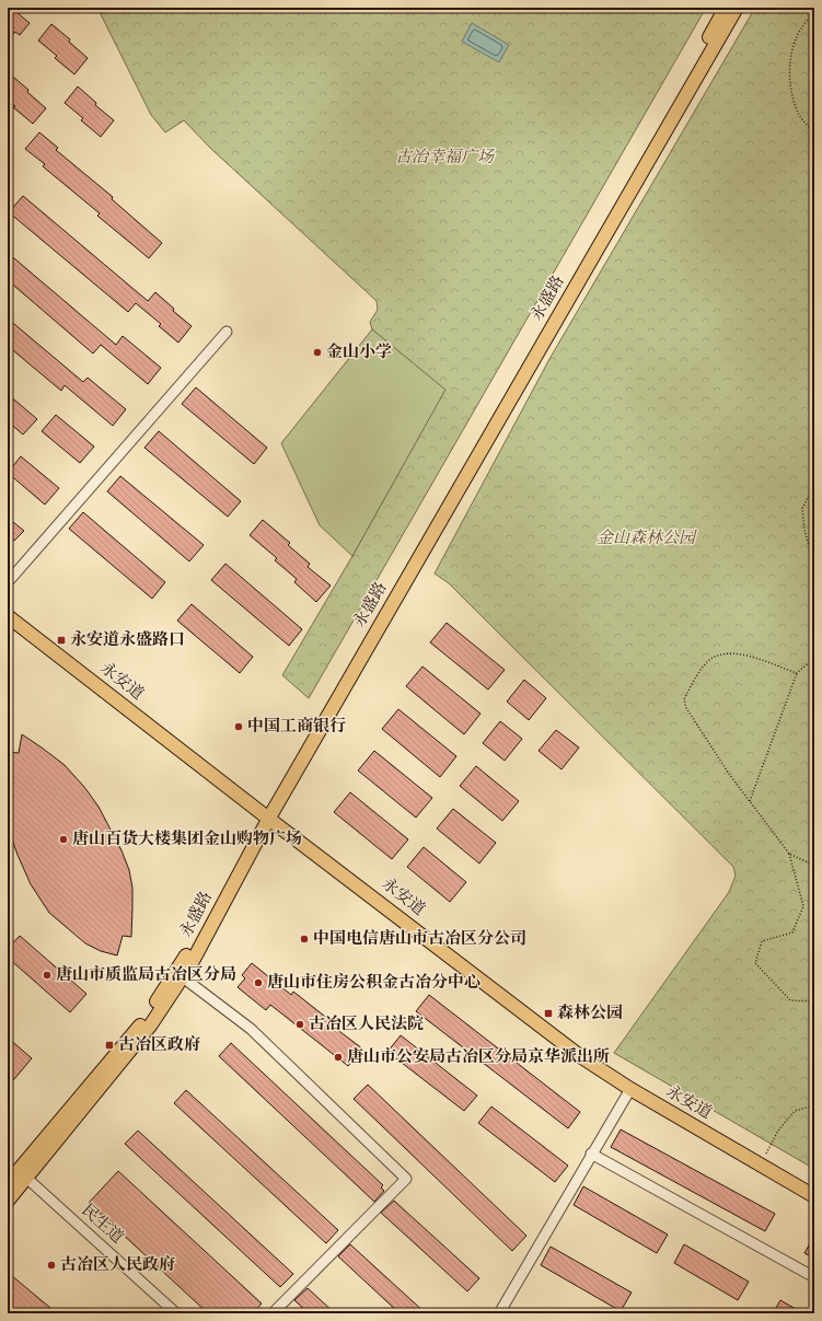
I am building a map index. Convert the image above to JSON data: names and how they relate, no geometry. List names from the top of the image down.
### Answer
{
  "streets": {
    "main road": ["永盛路", "永安道"],
    "street": ["民生道"]
  },
  "crossings": [
    ["永盛路", "永安道"],
    ["永盛路", "民生道"]
  ],
  "parks": ["古冶幸福广场", "金山森林公园"],
  "places": {
    "other": [
      "金山小学",
      "中国工商银行",
      "唐山百货大楼集团金山购物广场",
      "中国电信唐山市古冶区分公司",
      "唐山市质监局古冶区分局",
      "唐山市住房公积金古冶分中心",
      "古冶区人民法院",
      "唐山市公安局古冶区分局京华派出所",
      "古冶区人民政府"
    ],
    "transit": ["永安道永盛路口", "森林公园", "古冶区政府"]
  }
}
